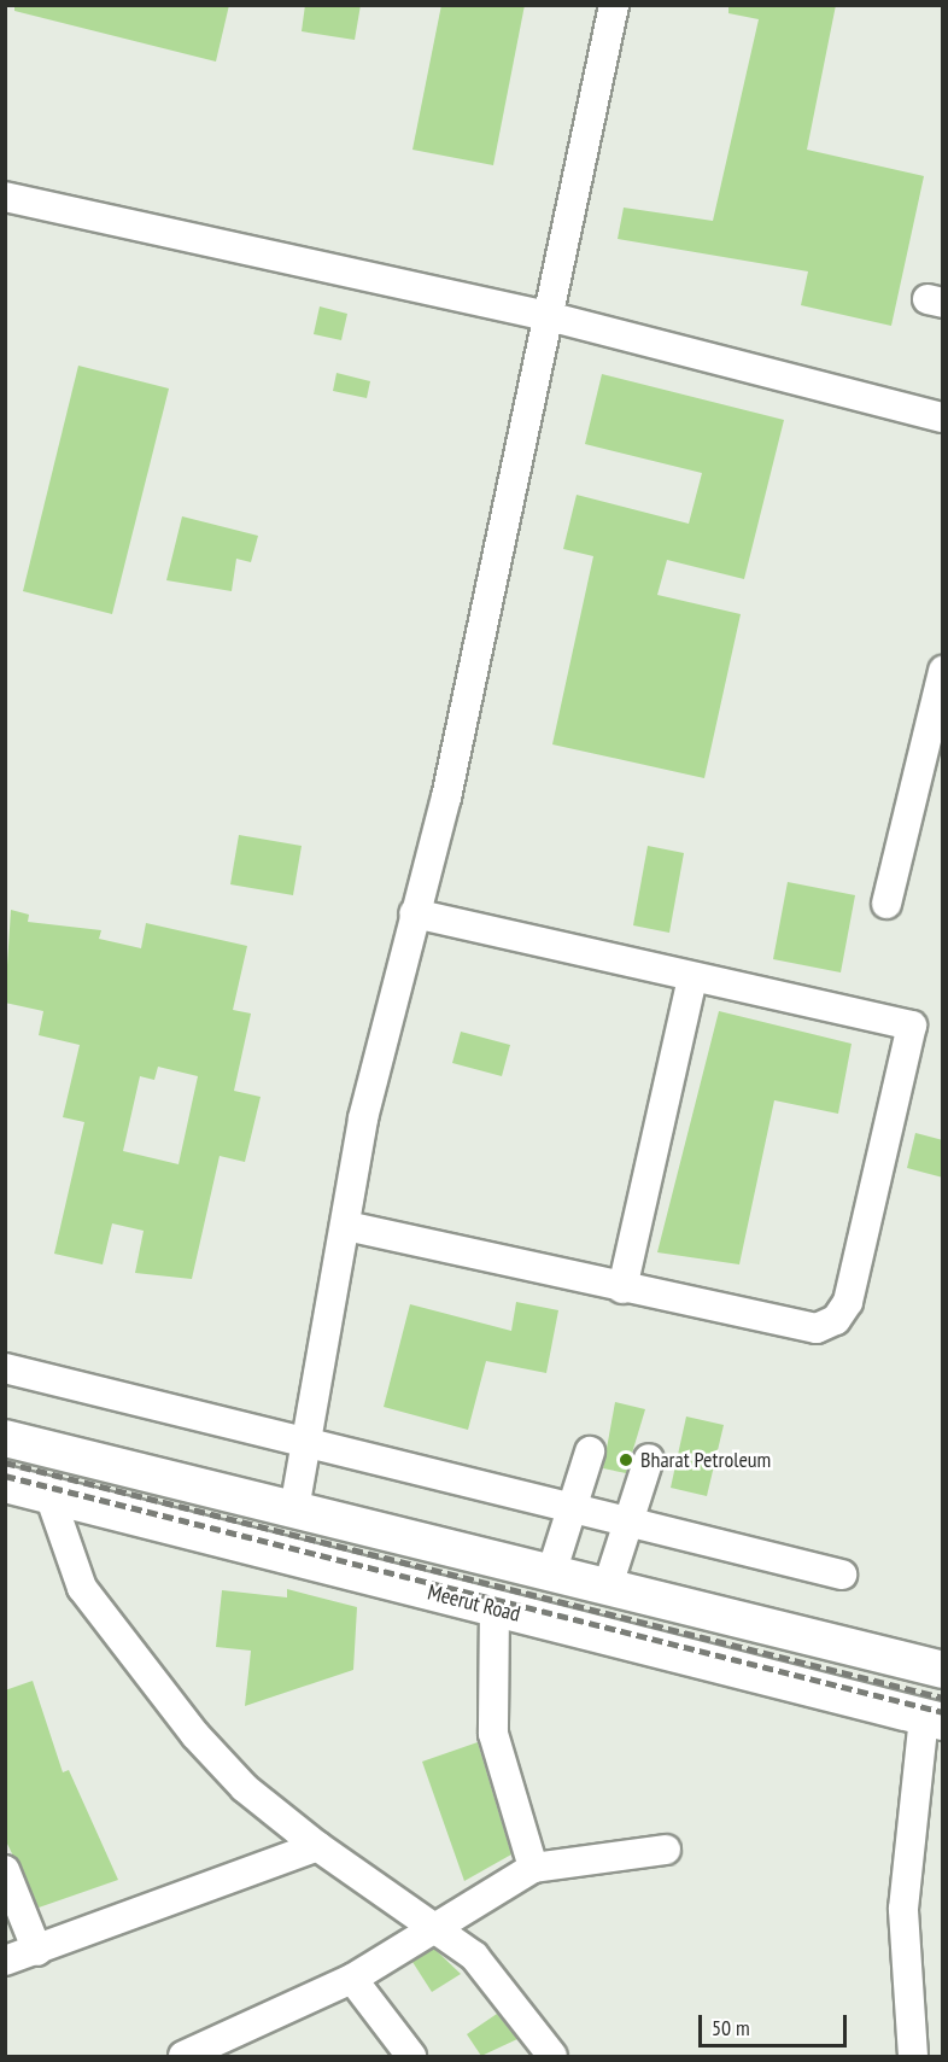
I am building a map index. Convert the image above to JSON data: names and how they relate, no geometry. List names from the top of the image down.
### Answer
{
  "streets": {
    "main road": ["Meerut Road"]
  },
  "places": ["Bharat Petroleum"],
  "scale_bar": "50 m"
}
